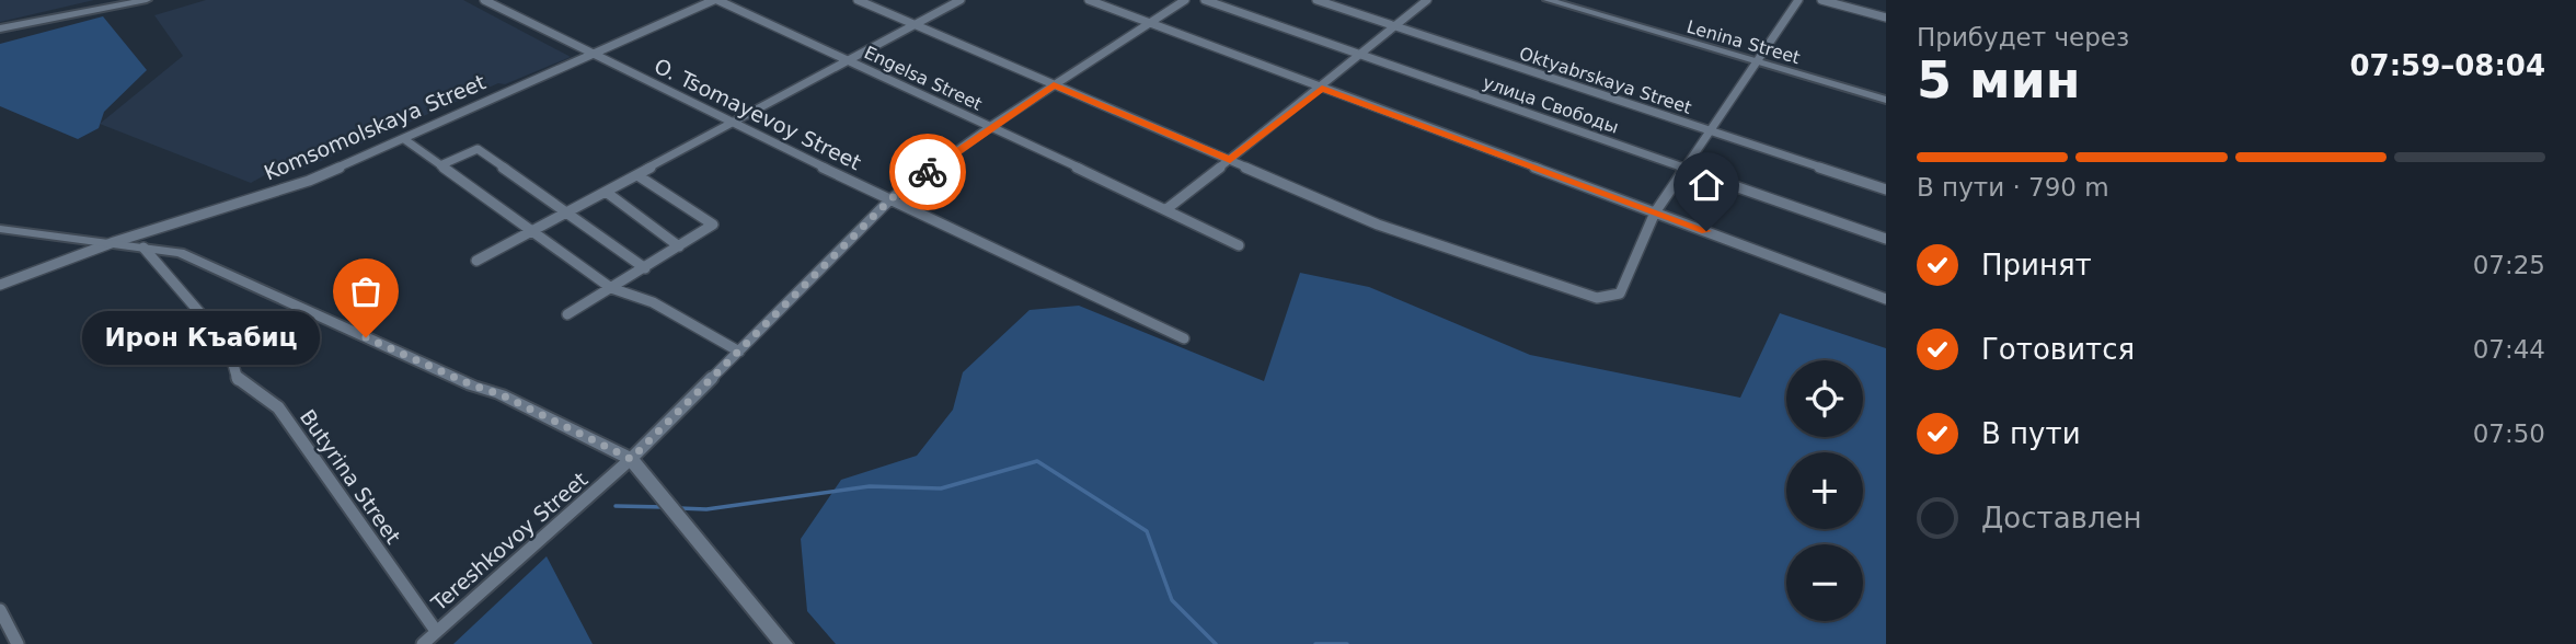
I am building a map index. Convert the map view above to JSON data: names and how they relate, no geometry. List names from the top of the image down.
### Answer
{
  "streets": {
    "street": [
      "Lenina Street",
      "Engelsa Street",
      "Oktyabrskaya Street",
      "улица Свободы",
      "O. Tsomayevoy Street",
      "Komsomolskaya Street",
      "Butyrina Street",
      "Tereshkovoy Street"
    ]
  },
  "crossings": [
    ["Engelsa Street", "Komsomolskaya Street"],
    ["Engelsa Street", "Tereshkovoy Street"],
    ["O. Tsomayevoy Street", "Komsomolskaya Street"],
    ["O. Tsomayevoy Street", "Tereshkovoy Street"],
    ["Butyrina Street", "Tereshkovoy Street"]
  ],
  "places": ["Ирон Къабиц"],
  "page": {
    "heading": ["5 мин", "Прибудет через", "07:59–08:04"],
    "bar": "В пути · 790 m",
    "list": [
      ["Принят", "07:25"],
      ["Готовится", "07:44"],
      ["В пути", "07:50"],
      "Доставлен"
    ],
    "bubble": "Ирон Къабиц",
    "map_buttons": ["+", "−"]
  }
}
